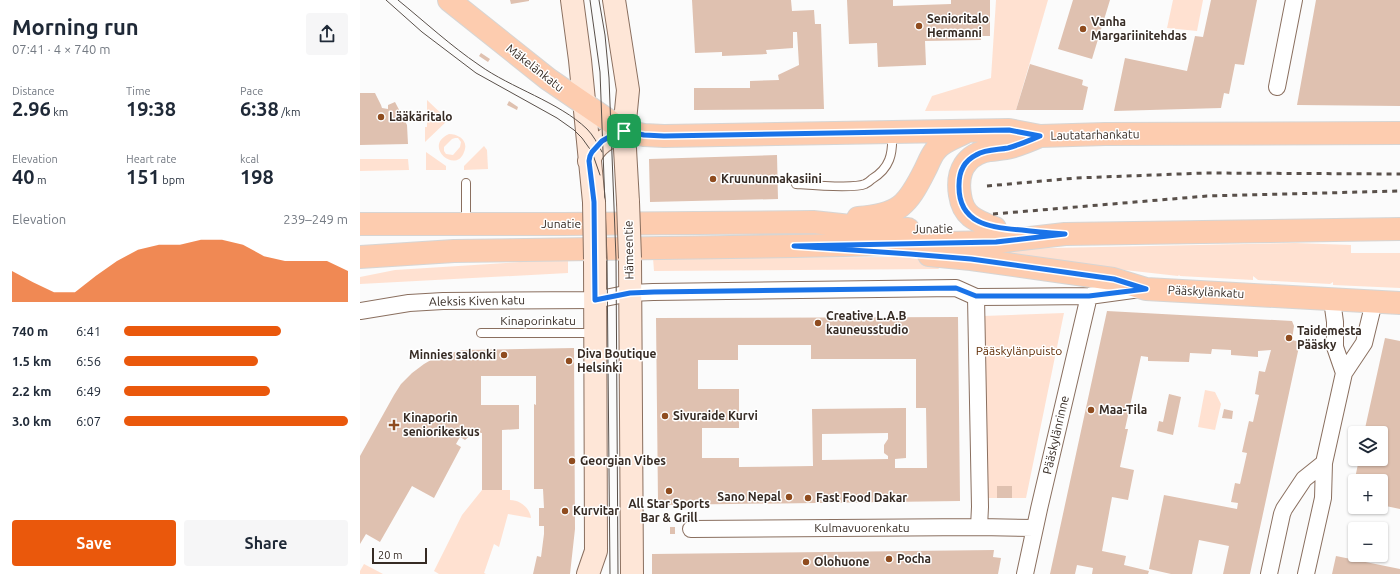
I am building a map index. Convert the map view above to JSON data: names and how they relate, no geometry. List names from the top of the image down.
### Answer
{
  "streets": {
    "main road": [
      "Mäkelänkatu",
      "Lautatarhankatu",
      "Junatie",
      "Hämeentie",
      "Pääskylänkatu"
    ],
    "street": ["Aleksis Kiven katu", "Pääskylänrinne", "Kulmavuorenkatu"],
    "lane": ["Kinaporinkatu"]
  },
  "crossings": [
    ["Mäkelänkatu", "Lautatarhankatu"],
    ["Mäkelänkatu", "Hämeentie"],
    ["Lautatarhankatu", "Hämeentie"],
    ["Hämeentie", "Pääskylänkatu"],
    ["Hämeentie", "Aleksis Kiven katu"],
    ["Pääskylänkatu", "Aleksis Kiven katu"],
    ["Pääskylänkatu", "Pääskylänrinne"],
    ["Pääskylänrinne", "Kulmavuorenkatu"]
  ],
  "parks": ["Pääskylänpuisto"],
  "places": {
    "other": [
      "Senioritalo Hermanni",
      "Vanha Margariinitehdas",
      "Lääkäritalo",
      "Kruununmakasiini",
      "Creative L.A.B kauneusstudio",
      "Taidemesta Pääsky",
      "Minnies salonki",
      "Diva Boutique Helsinki",
      "Maa-Tila",
      "Sivuraide Kurvi",
      "Georgian Vibes",
      "All Star Sports Bar & Grill",
      "Sano Nepal",
      "Fast Food Dakar",
      "Kurvitar",
      "Pocha",
      "Olohuone"
    ],
    "health": ["Kinaporin seniorikeskus"]
  },
  "scale_bar": "20 m",
  "page": {
    "heading": ["Morning run", "07:41 · 4 × 740 m"],
    "stats": [
      ["Distance", "2.96 km"],
      ["Time", "19:38"],
      ["Pace", "6:38 /km"],
      ["Elevation", "40 m"],
      ["Heart rate", "151 bpm"],
      ["kcal", "198"]
    ],
    "chart": ["Elevation", "239–249 m"],
    "list": [
      {
        "name": "740 m",
        "note": "6:41"
      },
      {
        "name": "1.5 km",
        "note": "6:56"
      },
      {
        "name": "2.2 km",
        "note": "6:49"
      },
      {
        "name": "3.0 km",
        "note": "6:07"
      }
    ],
    "map_buttons": ["+", "−"],
    "buttons": ["Save", "Share"],
    "scale": "20 m"
  }
}
